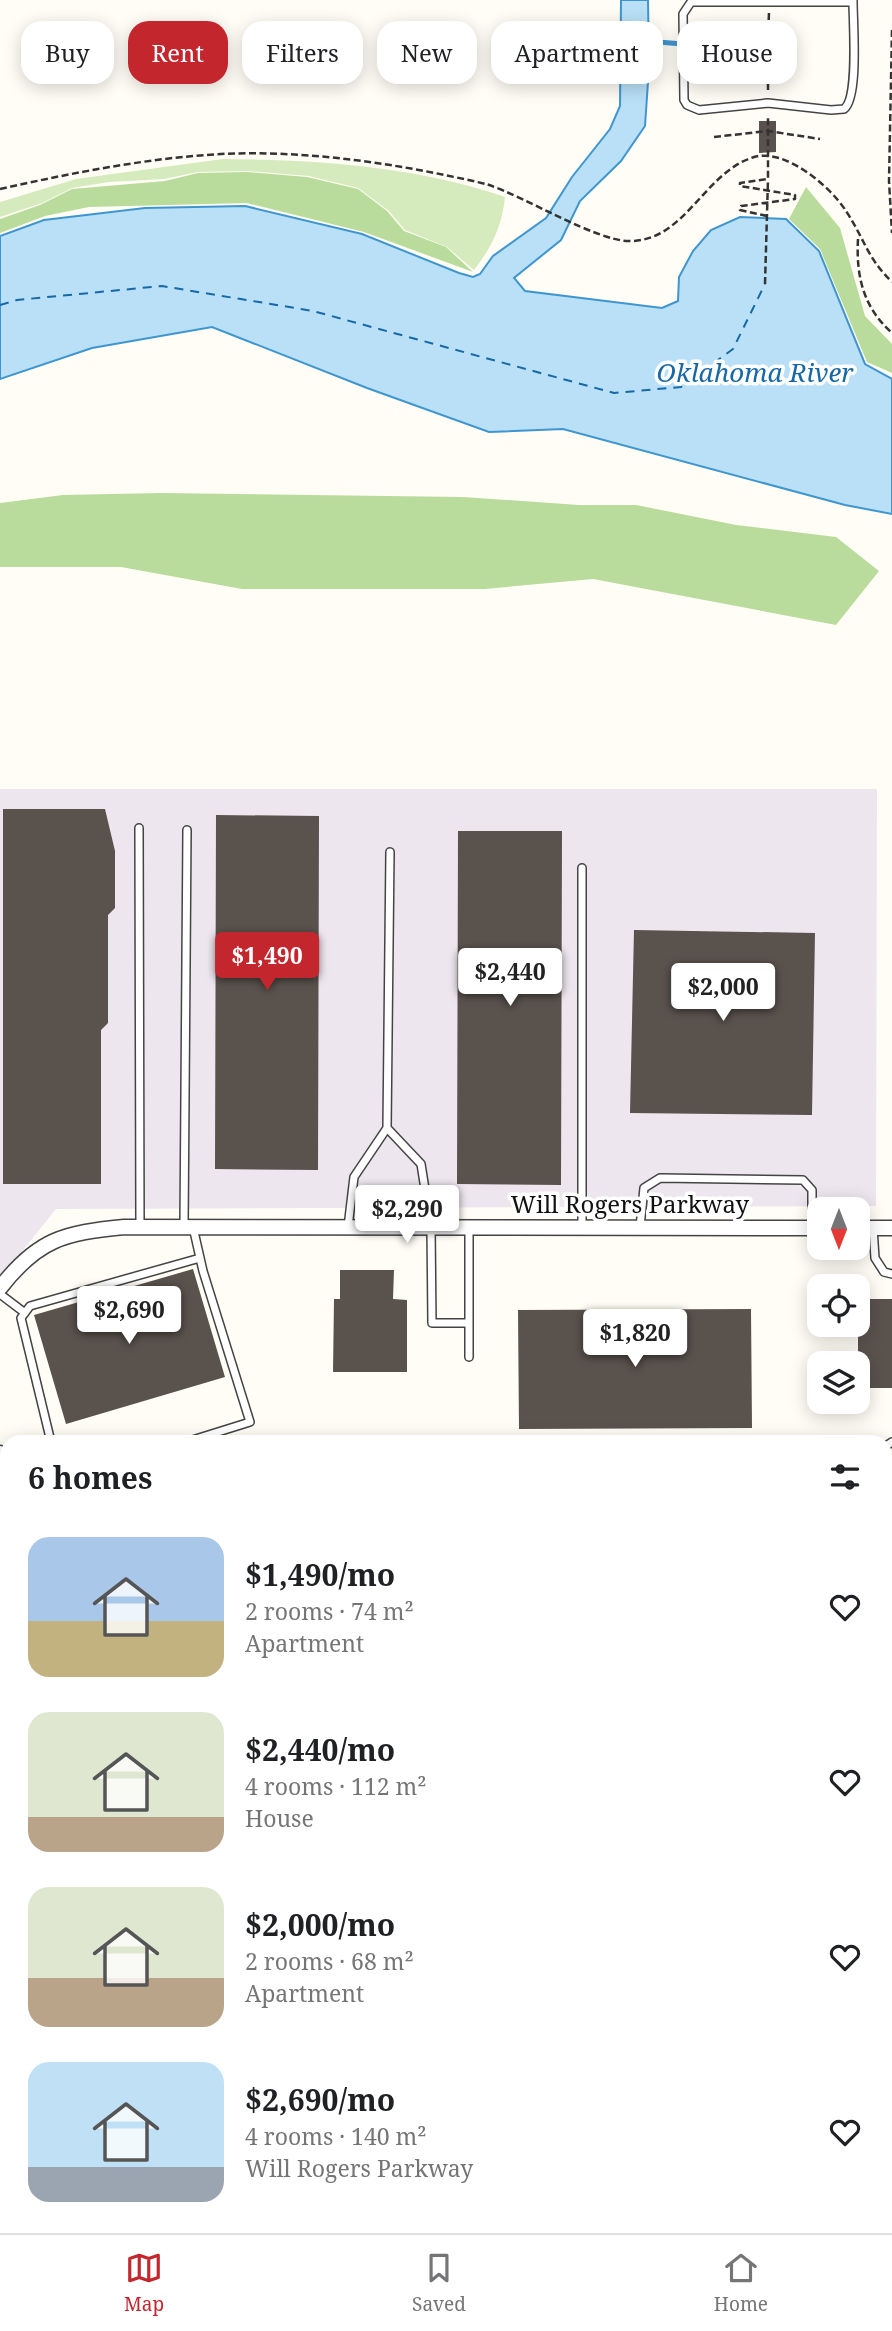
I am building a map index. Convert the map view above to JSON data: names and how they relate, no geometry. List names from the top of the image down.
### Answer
{
  "streets": {
    "street": ["Will Rogers Parkway"]
  },
  "water": ["Oklahoma River"],
  "north": "bottom",
  "page": {
    "chip": [
      "Buy",
      "Rent",
      "Filters",
      "New",
      "Apartment",
      "House"
    ],
    "price": [
      "$1,490",
      "$2,440",
      "$2,000",
      "$2,290",
      "$2,690",
      "$1,820"
    ],
    "heading": "6 homes",
    "list": [
      {
        "name": "$1,490/mo",
        "note": "2 rooms · 74 m² · Apartment"
      },
      {
        "name": "$2,440/mo",
        "note": "4 rooms · 112 m² · House"
      },
      {
        "name": "$2,000/mo",
        "note": "2 rooms · 68 m² · Apartment"
      },
      {
        "name": "$2,690/mo",
        "note": "4 rooms · 140 m² · Will Rogers Parkway"
      }
    ],
    "tabs": ["Map", "Saved", "Home"]
  }
}
